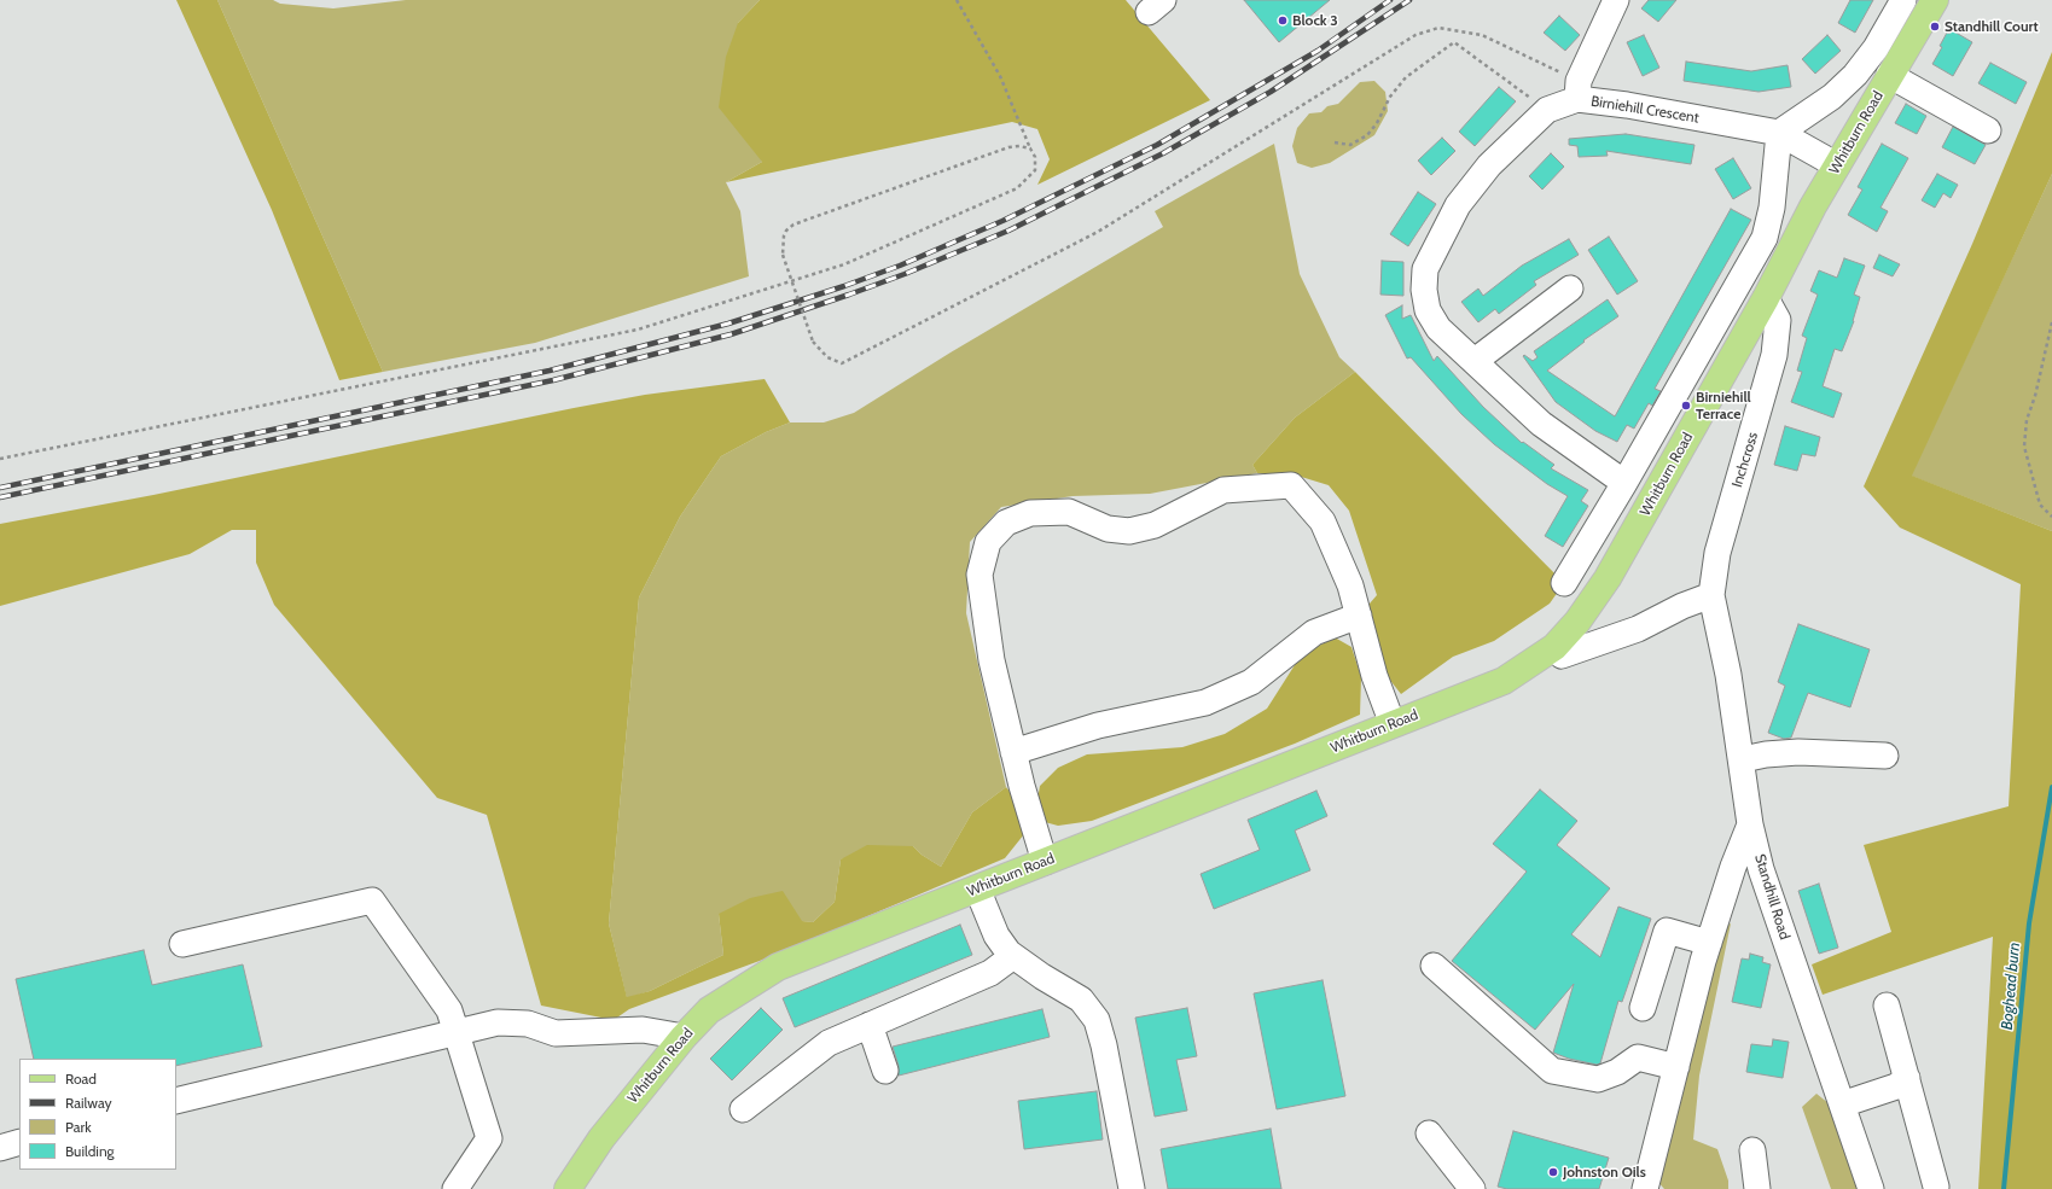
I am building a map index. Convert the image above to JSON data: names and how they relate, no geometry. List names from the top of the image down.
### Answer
{
  "streets": {
    "main road": ["Whitburn Road"],
    "street": ["Birniehill Crescent", "Inchcross", "Standhill Road"]
  },
  "crossings": [
    ["Birniehill Crescent", "Whitburn Road"],
    ["Whitburn Road", "Inchcross"],
    ["Inchcross", "Standhill Road"]
  ],
  "water": ["Boghead burn"],
  "places": [
    "Block 3",
    "Standhill Court",
    "Birniehill Terrace",
    "Johnston Oils"
  ],
  "legend": [
    "Road",
    "Railway",
    "Park",
    "Building"
  ]
}
